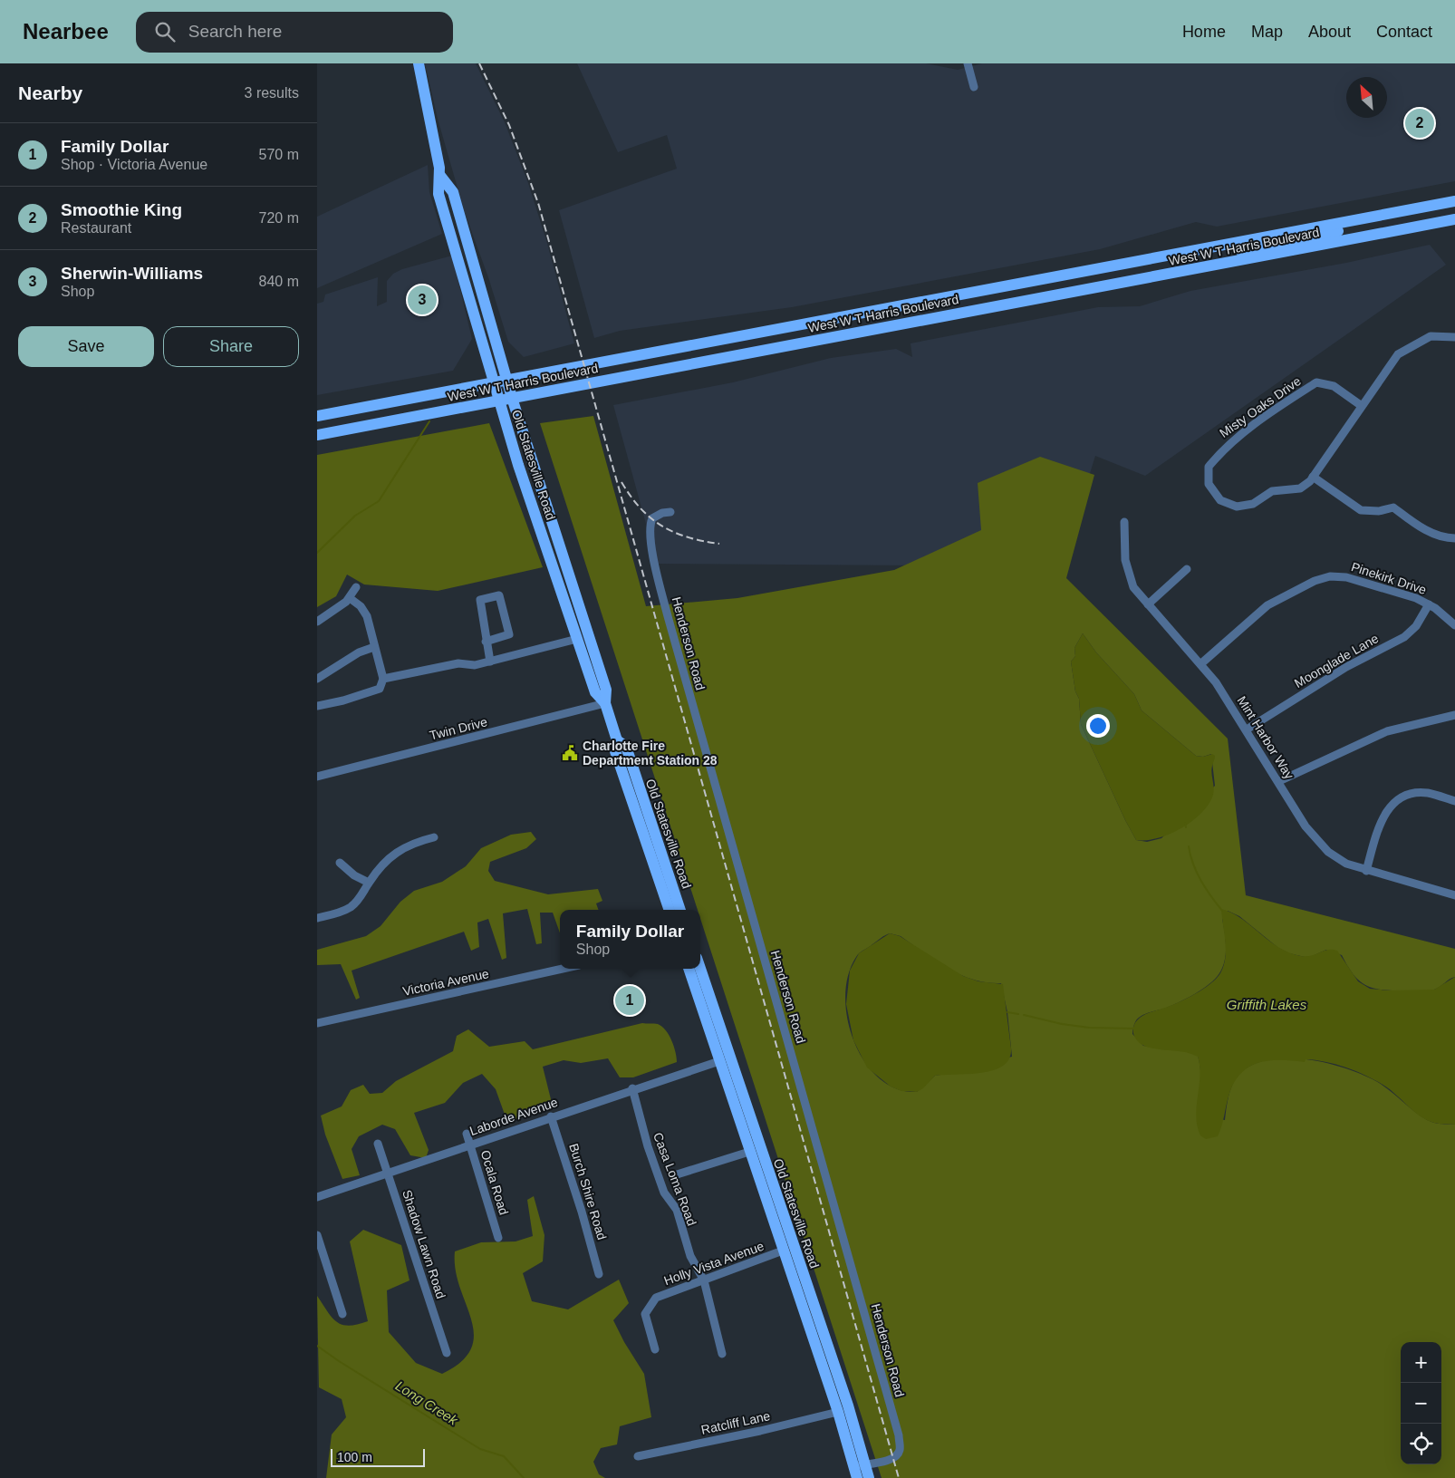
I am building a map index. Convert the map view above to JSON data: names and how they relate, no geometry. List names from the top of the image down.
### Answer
{
  "streets": {
    "main road": ["West W T Harris Boulevard", "Old Statesville Road"],
    "street": [
      "Misty Oaks Drive",
      "Pinekirk Drive",
      "Henderson Road",
      "Moonglade Lane",
      "Twin Drive",
      "Mint Harbor Way",
      "Victoria Avenue",
      "Laborde Avenue",
      "Casa Loma Road",
      "Ocala Road",
      "Burch Shire Road",
      "Shadow Lawn Road",
      "Holly Vista Avenue",
      "Ratcliff Lane"
    ]
  },
  "crossings": [
    ["West W T Harris Boulevard", "Old Statesville Road"],
    ["Old Statesville Road", "Henderson Road"],
    ["Old Statesville Road", "Twin Drive"],
    ["Old Statesville Road", "Laborde Avenue"],
    ["Old Statesville Road", "Holly Vista Avenue"],
    ["Old Statesville Road", "Ratcliff Lane"],
    ["Pinekirk Drive", "Moonglade Lane"],
    ["Pinekirk Drive", "Mint Harbor Way"],
    ["Moonglade Lane", "Mint Harbor Way"],
    ["Laborde Avenue", "Casa Loma Road"],
    ["Laborde Avenue", "Ocala Road"],
    ["Laborde Avenue", "Burch Shire Road"],
    ["Laborde Avenue", "Shadow Lawn Road"],
    ["Casa Loma Road", "Holly Vista Avenue"]
  ],
  "water": ["Griffith Lakes", "Long Creek"],
  "places": {
    "public building": ["Charlotte Fire Department Station 28"]
  },
  "scale_bar": "100 m",
  "north": "top left",
  "page": {
    "header": "Nearbee",
    "search": "Search here",
    "nav": [
      "Home",
      "Map",
      "About",
      "Contact"
    ],
    "heading": ["Nearby", "3 results"],
    "pins": ["2", "3", "1"],
    "list": [
      {
        "mark": "1",
        "name": "Family Dollar",
        "note": "Shop · Victoria Avenue",
        "value": "570 m"
      },
      {
        "mark": "2",
        "name": "Smoothie King",
        "note": "Restaurant",
        "value": "720 m"
      },
      {
        "mark": "3",
        "name": "Sherwin-Williams",
        "note": "Shop",
        "value": "840 m"
      }
    ],
    "buttons": ["Save", "Share"],
    "popup": ["Family Dollar", "Shop"],
    "map_buttons": ["+", "−"],
    "scale": "100 m"
  }
}
